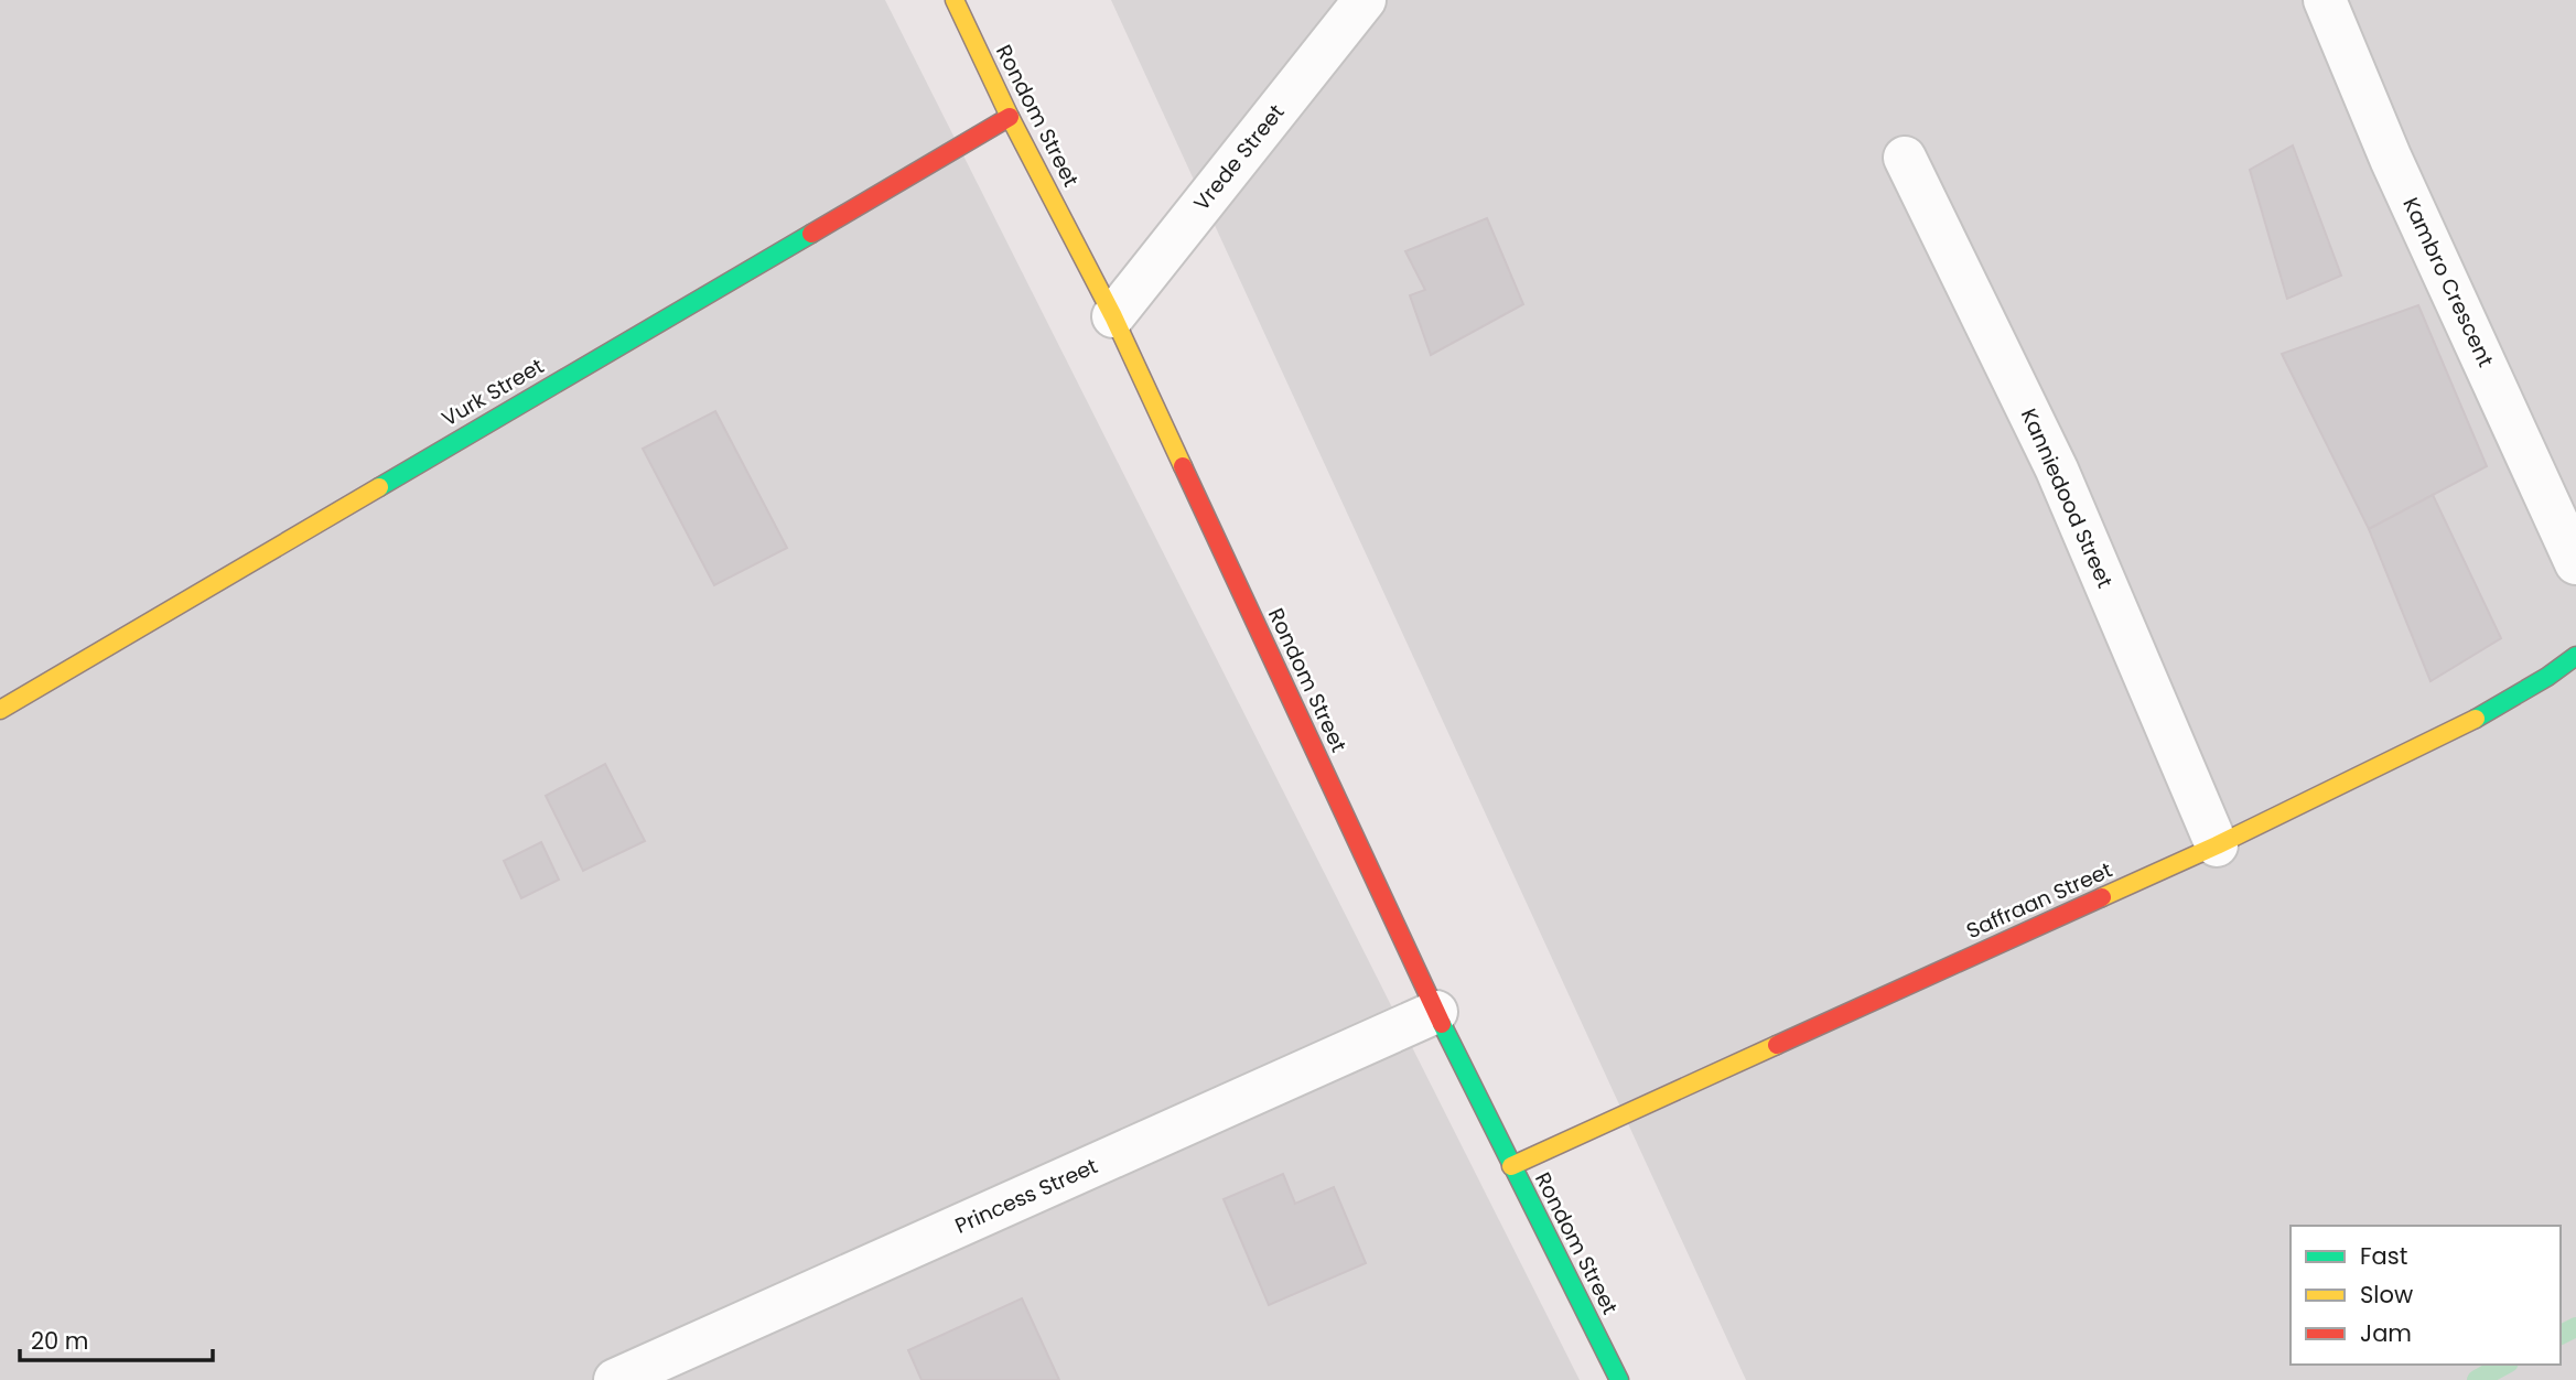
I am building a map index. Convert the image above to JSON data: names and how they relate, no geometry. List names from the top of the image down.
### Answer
{
  "streets": {
    "street": [
      "Rondom Street",
      "Vrede Street",
      "Kambro Crescent",
      "Vurk Street",
      "Kanniedood Street",
      "Saffraan Street",
      "Princess Street"
    ]
  },
  "crossings": [
    ["Rondom Street", "Vrede Street"],
    ["Rondom Street", "Vurk Street"],
    ["Rondom Street", "Saffraan Street"],
    ["Rondom Street", "Princess Street"],
    ["Kanniedood Street", "Saffraan Street"]
  ],
  "legend": ["Fast", "Slow", "Jam"],
  "scale_bar": "20 m"
}
